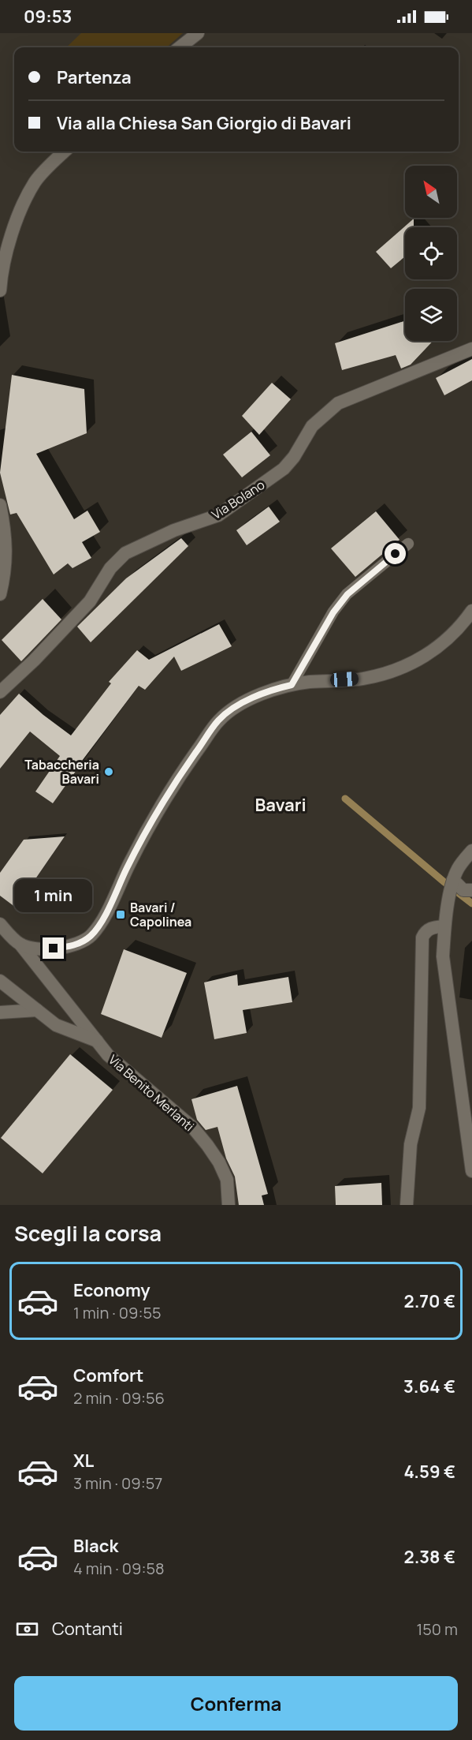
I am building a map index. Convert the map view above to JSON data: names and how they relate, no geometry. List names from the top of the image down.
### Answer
{
  "streets": {
    "street": ["Via Bolano", "Via Benito Merlanti"]
  },
  "districts": ["Bavari"],
  "places": {
    "other": ["Tabaccheria Bavari"],
    "transit": ["Bavari / Capolinea"]
  },
  "north": "top left",
  "page": {
    "status": "09:53",
    "banner": ["Partenza", "Via alla Chiesa San Giorgio di Bavari"],
    "bubble": "1 min",
    "heading": "Scegli la corsa",
    "list": [
      {
        "name": "Economy",
        "note": "1 min · 09:55",
        "value": "2.70 €"
      },
      {
        "name": "Comfort",
        "note": "2 min · 09:56",
        "value": "3.64 €"
      },
      {
        "name": "XL",
        "note": "3 min · 09:57",
        "value": "4.59 €"
      },
      {
        "name": "Black",
        "note": "4 min · 09:58",
        "value": "2.38 €"
      }
    ],
    "pay": ["Contanti", "150 m"],
    "buttons": "Conferma"
  }
}
